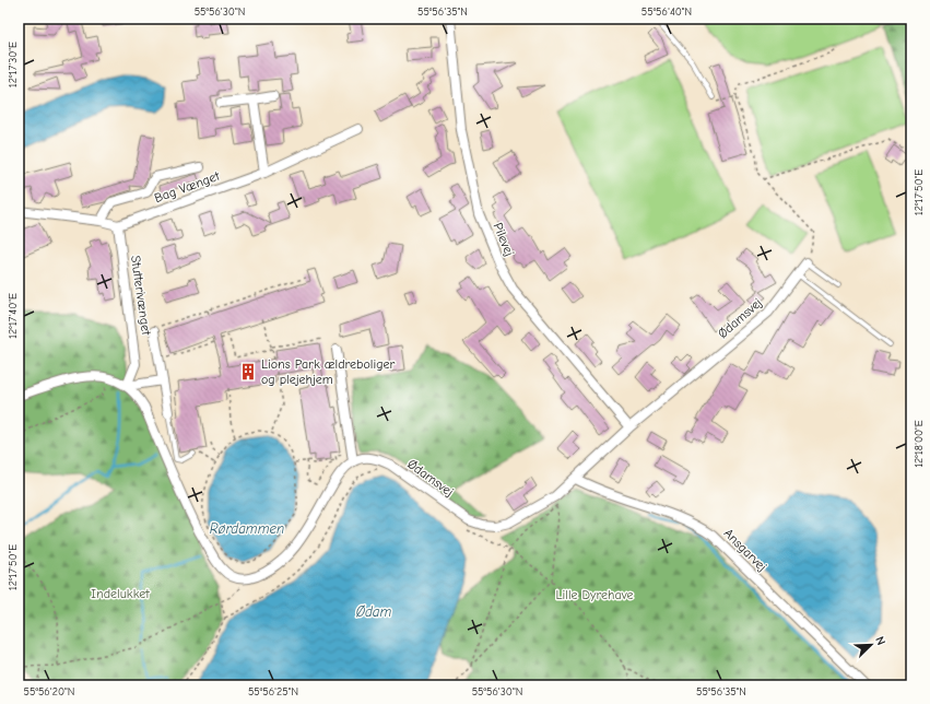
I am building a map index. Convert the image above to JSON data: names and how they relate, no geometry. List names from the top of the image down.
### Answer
{
  "streets": {
    "street": [
      "Bag Vænget",
      "Pilevej",
      "Stutterivænget",
      "Ødamsvej",
      "Ansgarvej"
    ]
  },
  "crossings": [
    ["Bag Vænget", "Stutterivænget"],
    ["Pilevej", "Ødamsvej"],
    ["Ødamsvej", "Ansgarvej"]
  ],
  "water": ["Rørdammen", "Ødam"],
  "parks": ["Indelukket", "Lille Dyrehave"],
  "places": {
    "building": ["Lions Park ældreboliger og plejehjem"]
  },
  "north": "top right",
  "coordinates": [
    "55°56'30\"N",
    "55°56'35\"N",
    "55°56'40\"N",
    "12°17'30\"E",
    "12°17'50\"E",
    "12°17'40\"E",
    "12°18'00\"E",
    "55°56'20\"N",
    "55°56'25\"N"
  ]
}
